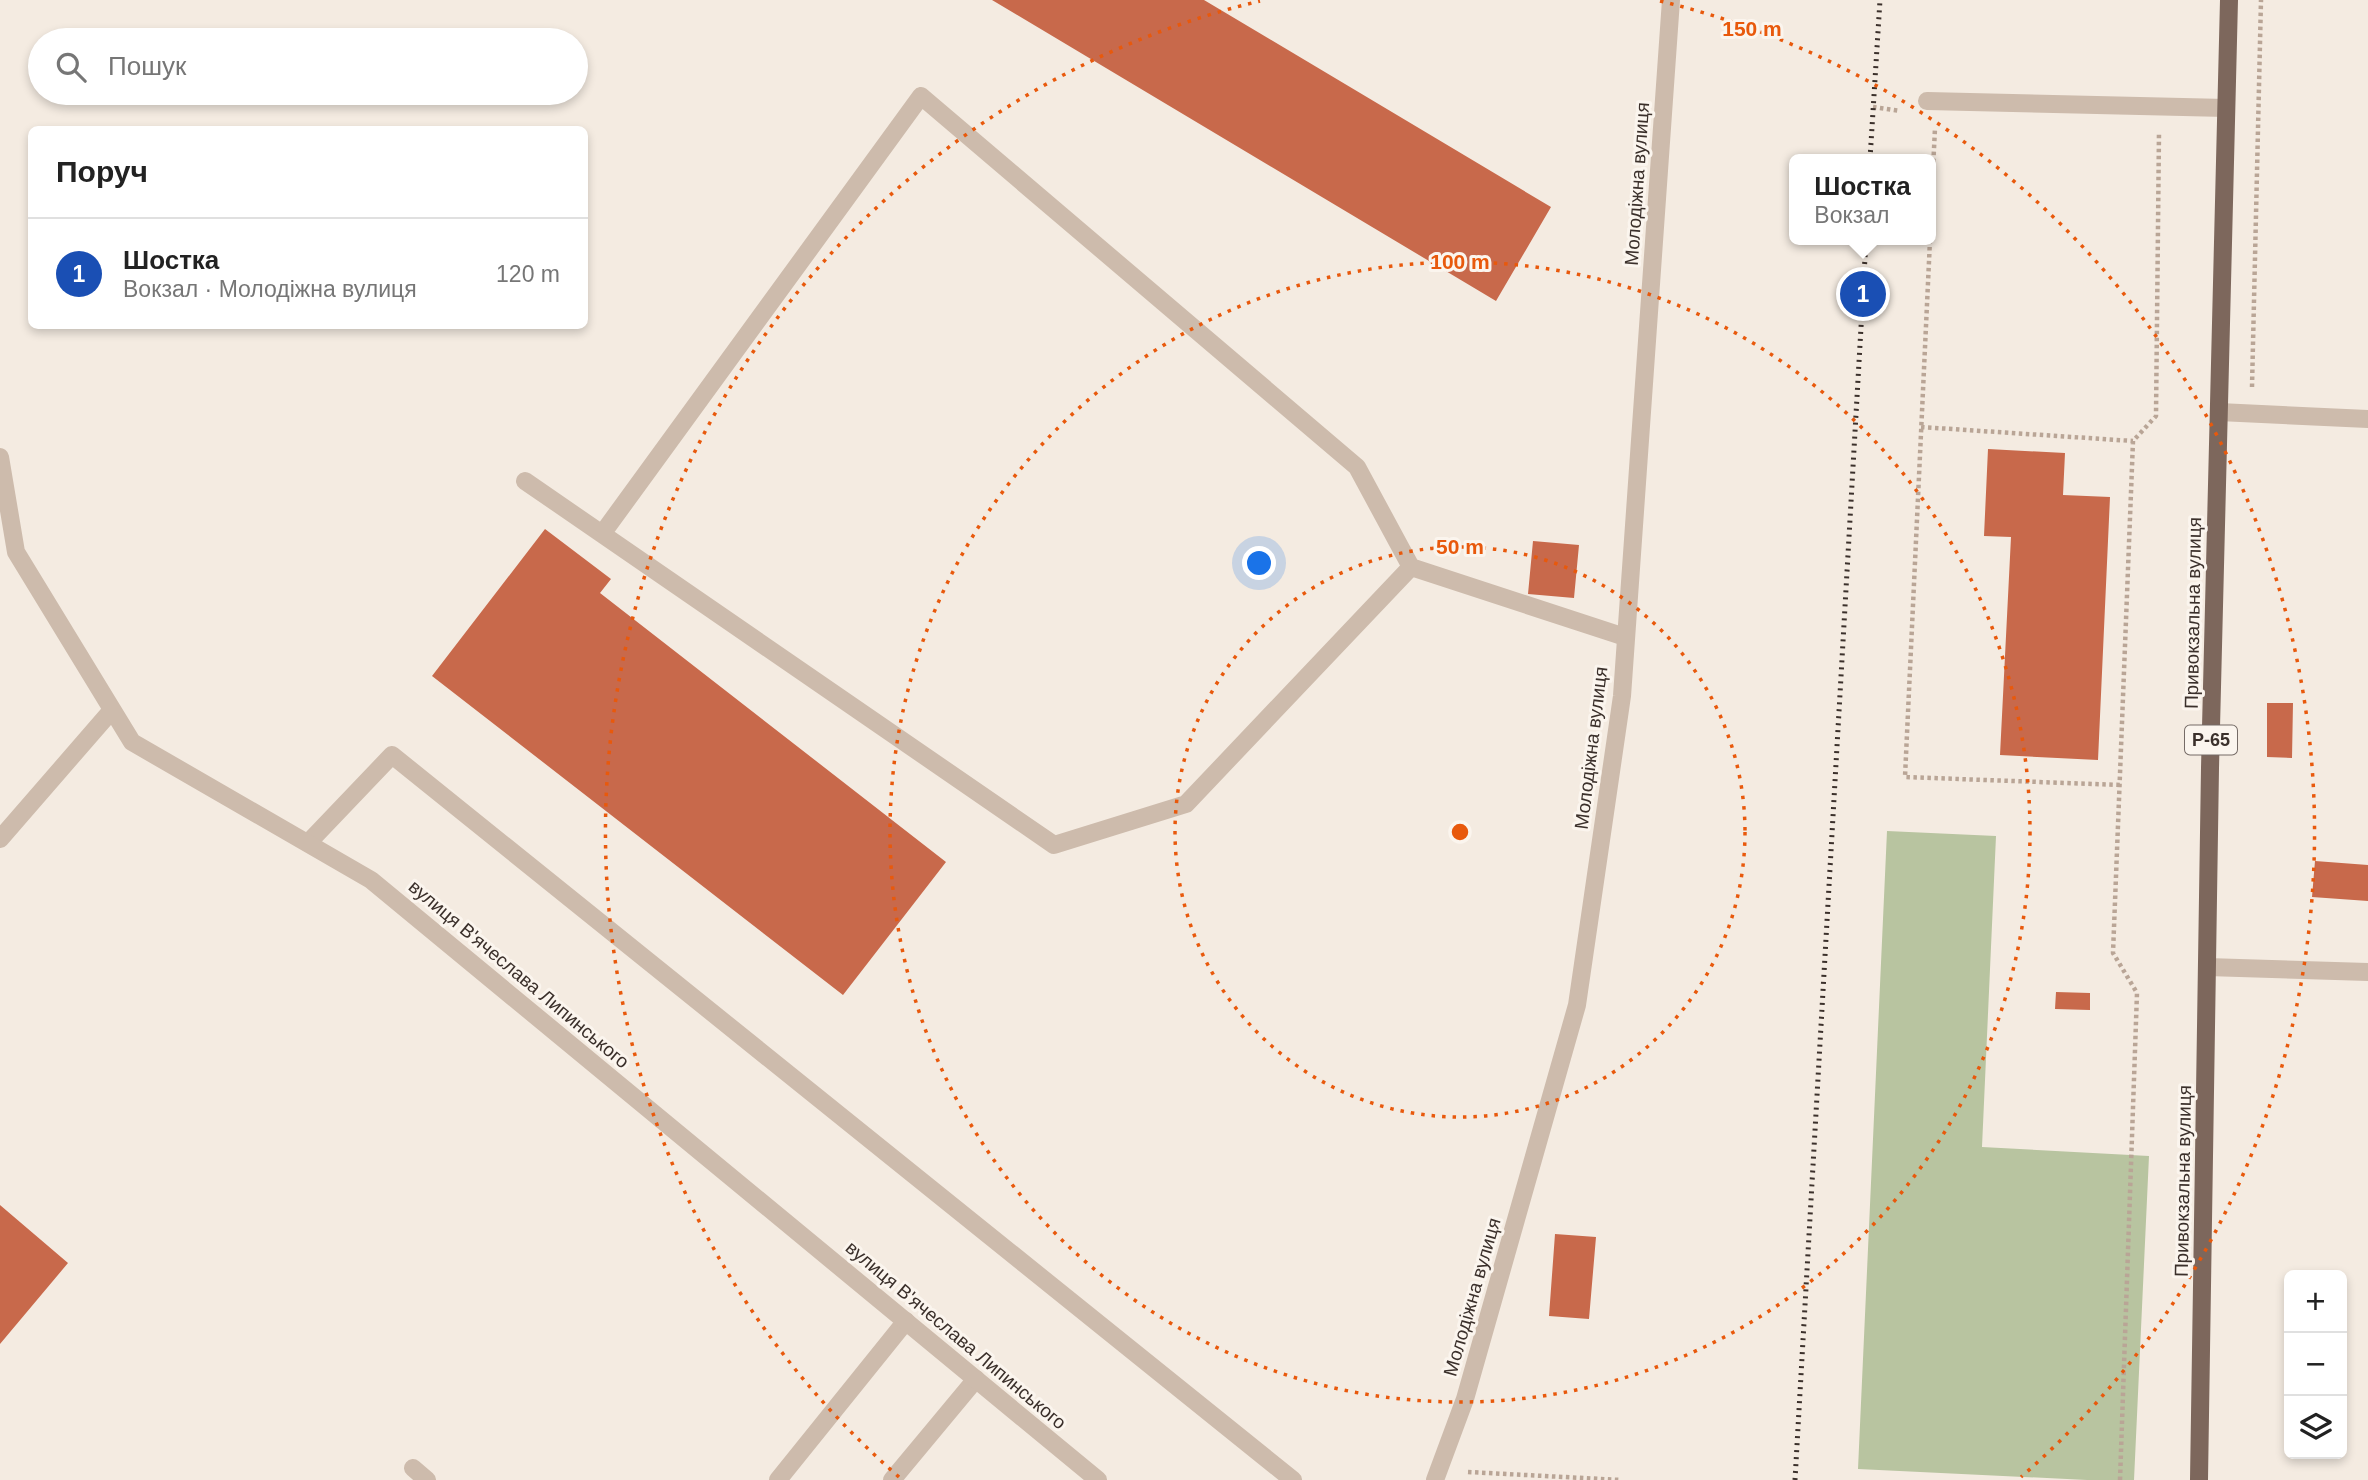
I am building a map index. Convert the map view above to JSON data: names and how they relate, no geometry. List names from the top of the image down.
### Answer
{
  "streets": {
    "main road": ["Привокзальна вулиця", "Р-65"],
    "street": ["Молодіжна вулиця", "вулиця В'ячеслава Липинського"]
  },
  "page": {
    "search": "Пошук",
    "heading": "Поруч",
    "popup": ["Шостка", "Вокзал"],
    "list": [
      {
        "mark": "1",
        "name": "Шостка",
        "note": "Вокзал · Молодіжна вулиця",
        "value": "120 m"
      }
    ],
    "pins": "1",
    "map_buttons": ["+", "−"]
  },
  "rings": ["150 m", "100 m", "50 m"]
}
